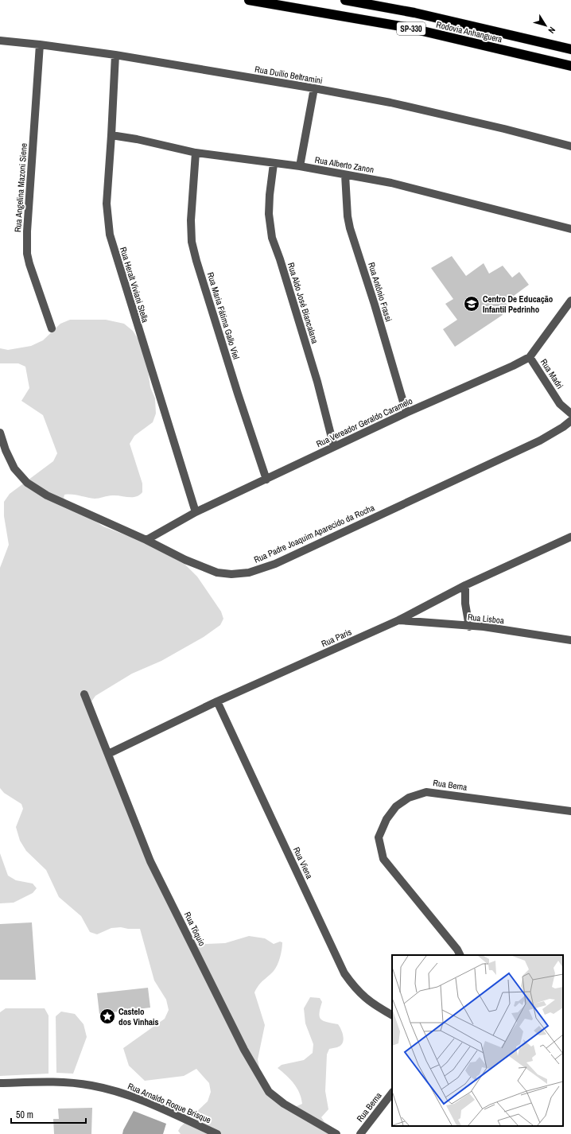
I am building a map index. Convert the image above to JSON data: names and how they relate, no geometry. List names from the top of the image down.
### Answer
{
  "streets": {
    "highway": ["SP-330", "Rodovia Anhanguera"],
    "street": [
      "Rua Duílio Beltramini",
      "Rua Alberto Zanon",
      "Rua Angelina Mazoni Siene",
      "Rua Heralt Viviani Stella",
      "Rua Antônio Frassi",
      "Rua Aldo José Biancalana",
      "Rua Maria Fátima Gallo Viel",
      "Rua Madri",
      "Rua Vereador Geraldo Caramelo",
      "Rua Padre Joaquim Aparecido da Rocha",
      "Rua Lisboa",
      "Rua Paris",
      "Rua Berna",
      "Rua Viena",
      "Rua Tóquio",
      "Rua Arnaldo Roque Brisque"
    ]
  },
  "crossings": [
    ["Rua Duílio Beltramini", "Rua Angelina Mazoni Siene"],
    ["Rua Duílio Beltramini", "Rua Heralt Viviani Stella"],
    ["Rua Alberto Zanon", "Rua Heralt Viviani Stella"],
    ["Rua Alberto Zanon", "Rua Antônio Frassi"],
    ["Rua Alberto Zanon", "Rua Aldo José Biancalana"],
    ["Rua Alberto Zanon", "Rua Maria Fátima Gallo Viel"],
    ["Rua Heralt Viviani Stella", "Rua Vereador Geraldo Caramelo"],
    ["Rua Antônio Frassi", "Rua Vereador Geraldo Caramelo"],
    ["Rua Aldo José Biancalana", "Rua Vereador Geraldo Caramelo"],
    ["Rua Maria Fátima Gallo Viel", "Rua Vereador Geraldo Caramelo"],
    ["Rua Madri", "Rua Vereador Geraldo Caramelo"],
    ["Rua Vereador Geraldo Caramelo", "Rua Padre Joaquim Aparecido da Rocha"],
    ["Rua Lisboa", "Rua Paris"],
    ["Rua Paris", "Rua Viena"],
    ["Rua Paris", "Rua Tóquio"]
  ],
  "places": {
    "school or university": ["Centro De Educação Infantil Pedrinho"],
    "place": ["Castelo dos Vinhais"]
  },
  "scale_bar": "50 m",
  "north": "bottom right"
}
